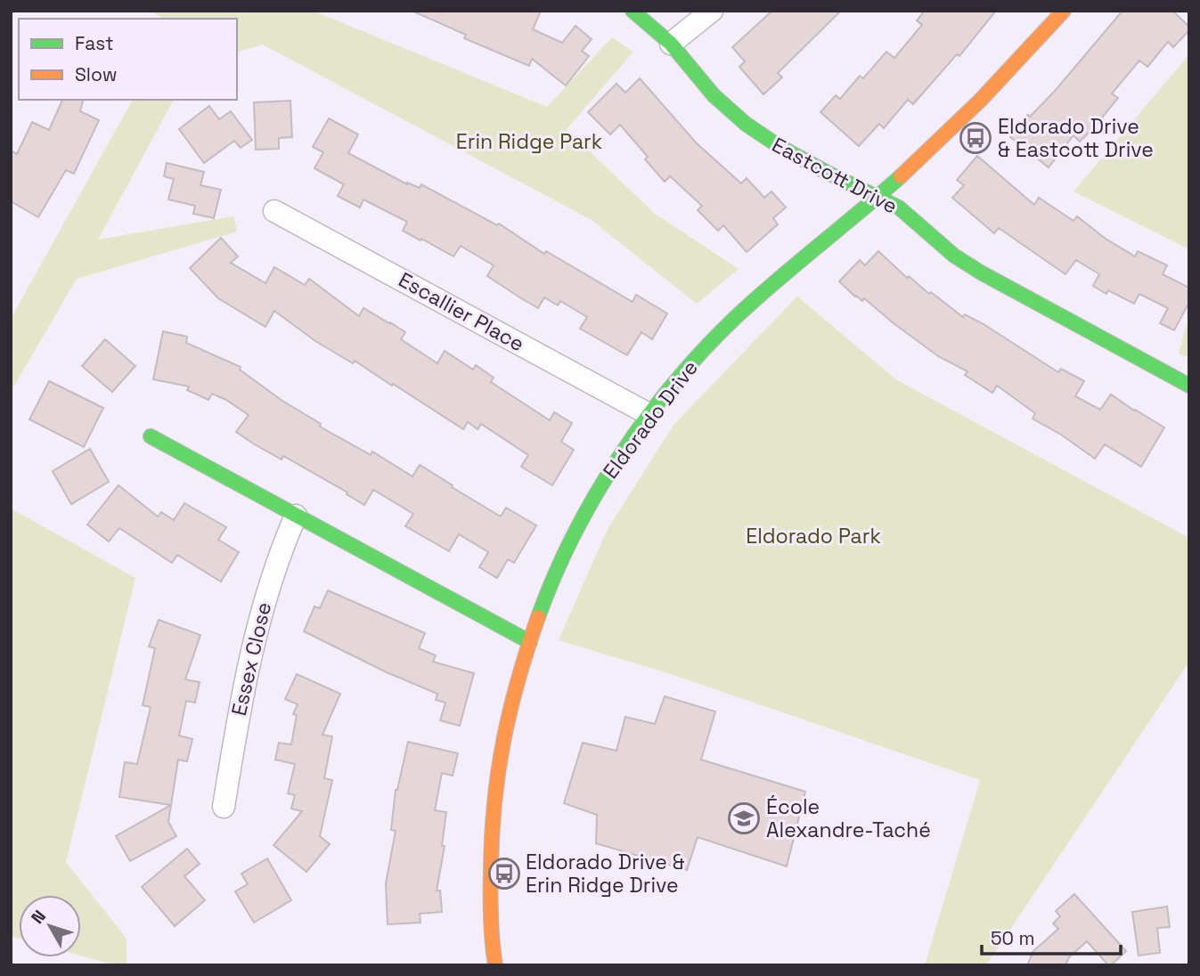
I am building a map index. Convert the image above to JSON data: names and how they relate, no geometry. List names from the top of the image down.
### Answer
{
  "streets": {
    "street": [
      "Eastcott Drive",
      "Escallier Place",
      "Eldorado Drive",
      "Essex Close"
    ]
  },
  "crossings": [
    ["Eastcott Drive", "Eldorado Drive"],
    ["Escallier Place", "Eldorado Drive"]
  ],
  "parks": ["Erin Ridge Park", "Eldorado Park"],
  "places": {
    "bus stop": ["Eldorado Drive & Eastcott Drive", "Eldorado Drive & Erin Ridge Drive"],
    "school or university": ["École Alexandre-Taché"]
  },
  "legend": ["Fast", "Slow"],
  "scale_bar": "50 m",
  "north": "top left"
}
